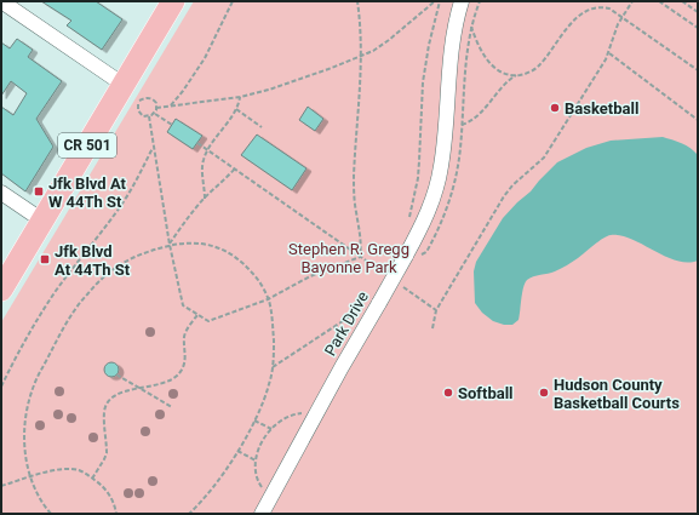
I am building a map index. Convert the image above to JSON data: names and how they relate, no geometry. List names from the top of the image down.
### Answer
{
  "streets": {
    "main road": ["CR 501"],
    "street": ["Park Drive"]
  },
  "parks": ["Stephen R. Gregg Bayonne Park"],
  "places": {
    "other": ["Basketball", "Softball", "Hudson County Basketball Courts"],
    "transit": ["Jfk Blvd At W 44Th St", "Jfk Blvd At 44Th St"]
  }
}
